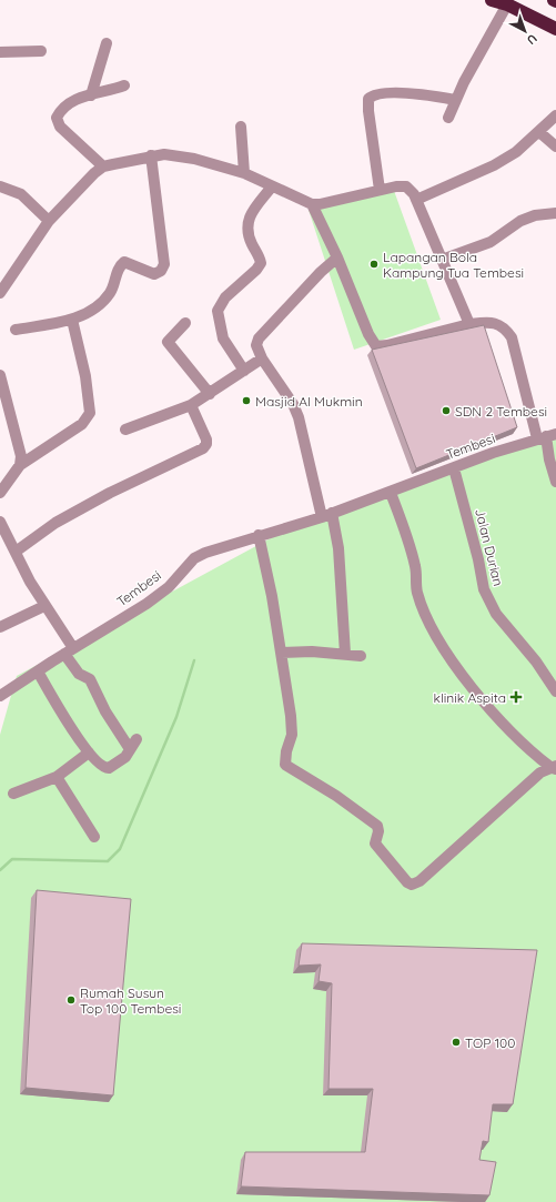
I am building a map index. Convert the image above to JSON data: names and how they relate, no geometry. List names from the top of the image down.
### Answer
{
  "streets": {
    "street": ["Tembesi", "Jalan Durian"]
  },
  "crossings": [
    ["Tembesi", "Jalan Durian"]
  ],
  "places": {
    "other": [
      "Lapangan Bola Kampung Tua Tembesi",
      "Masjid Al Mukmin",
      "SDN 2 Tembesi",
      "Rumah Susun Top 100 Tembesi",
      "TOP 100"
    ],
    "health": ["klinik Aspita"]
  },
  "north": "bottom right"
}
